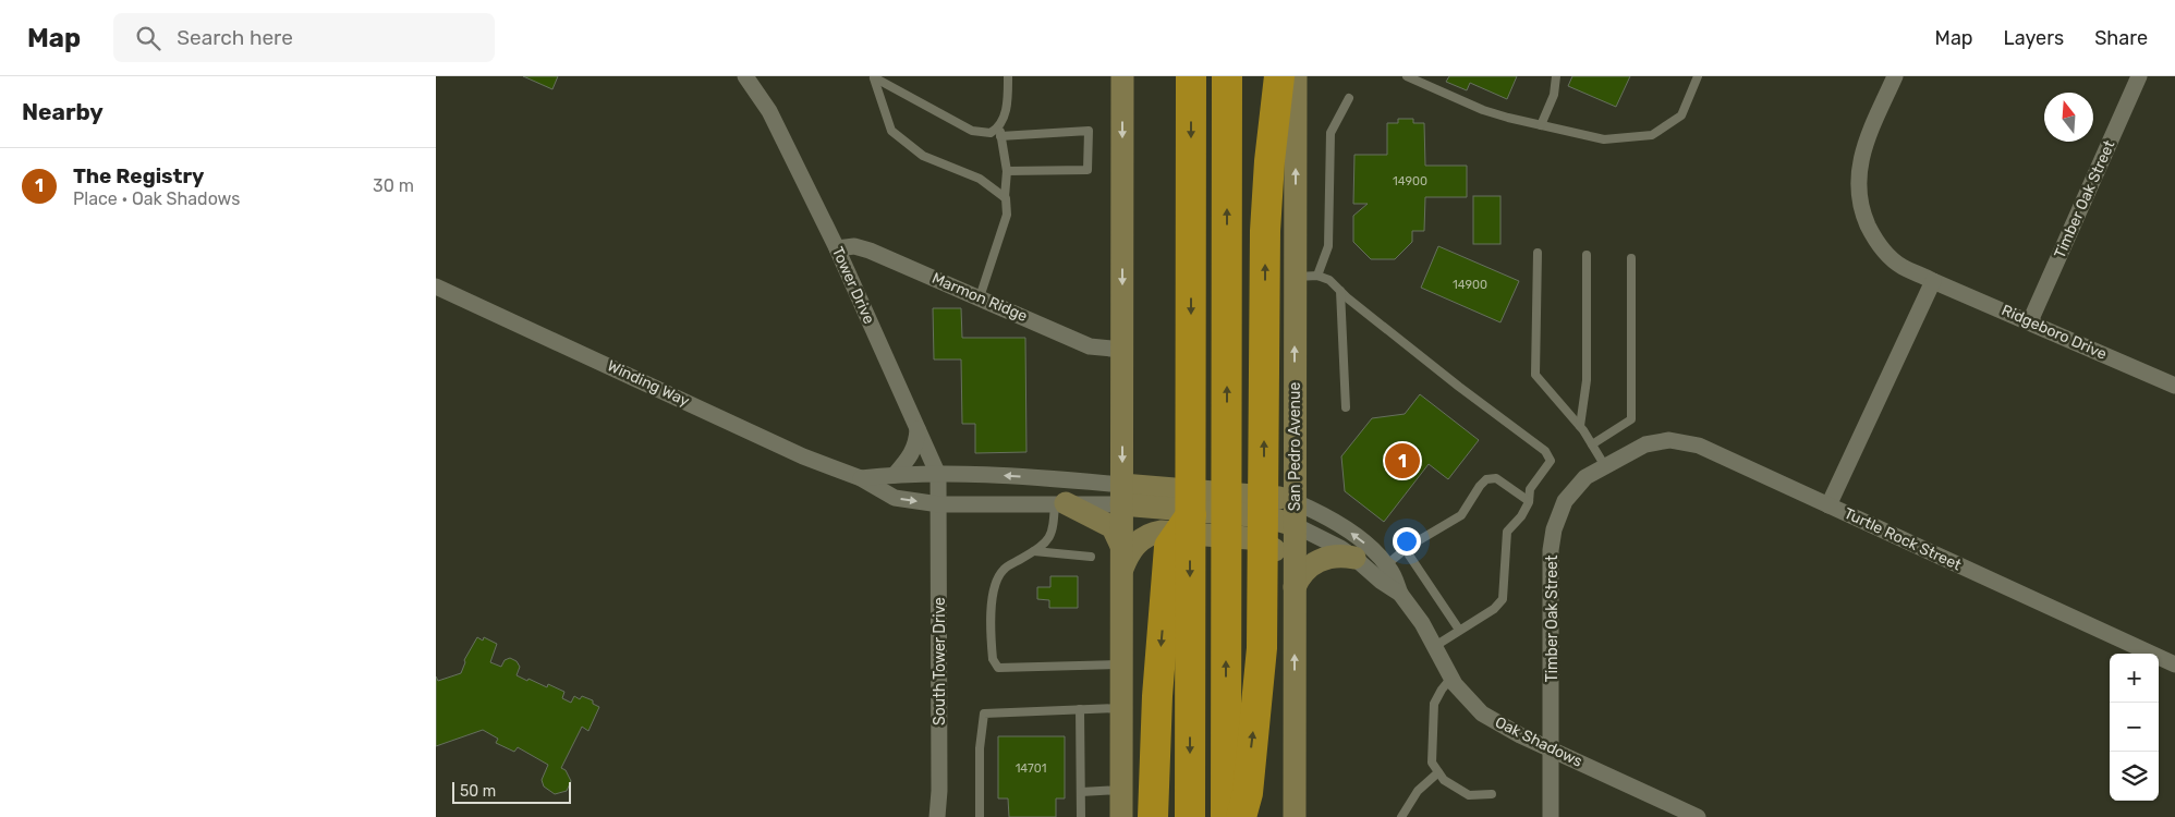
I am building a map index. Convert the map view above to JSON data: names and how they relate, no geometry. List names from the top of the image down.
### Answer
{
  "streets": {
    "main road": ["San Pedro Avenue"],
    "street": [
      "Timber Oak Street",
      "Tower Drive",
      "Marmon Ridge",
      "Ridgeboro Drive",
      "Winding Way",
      "Turtle Rock Street",
      "South Tower Drive",
      "Oak Shadows"
    ]
  },
  "crossings": [
    ["Timber Oak Street", "Ridgeboro Drive"],
    ["Timber Oak Street", "Turtle Rock Street"],
    ["Timber Oak Street", "Oak Shadows"],
    ["Tower Drive", "Marmon Ridge"],
    ["Tower Drive", "Winding Way"],
    ["Tower Drive", "South Tower Drive"],
    ["Winding Way", "South Tower Drive"],
    ["San Pedro Avenue", "Oak Shadows"]
  ],
  "house_numbers": ["14900", "14900", "14701"],
  "scale_bar": "50 m",
  "north": "top",
  "page": {
    "header": "Map",
    "search": "Search here",
    "nav": ["Map", "Layers", "Share"],
    "heading": "Nearby",
    "list": [
      {
        "mark": "1",
        "name": "The Registry",
        "note": "Place · Oak Shadows",
        "value": "30 m"
      }
    ],
    "pins": "1",
    "map_buttons": ["+", "−"],
    "scale": "50 m"
  }
}
